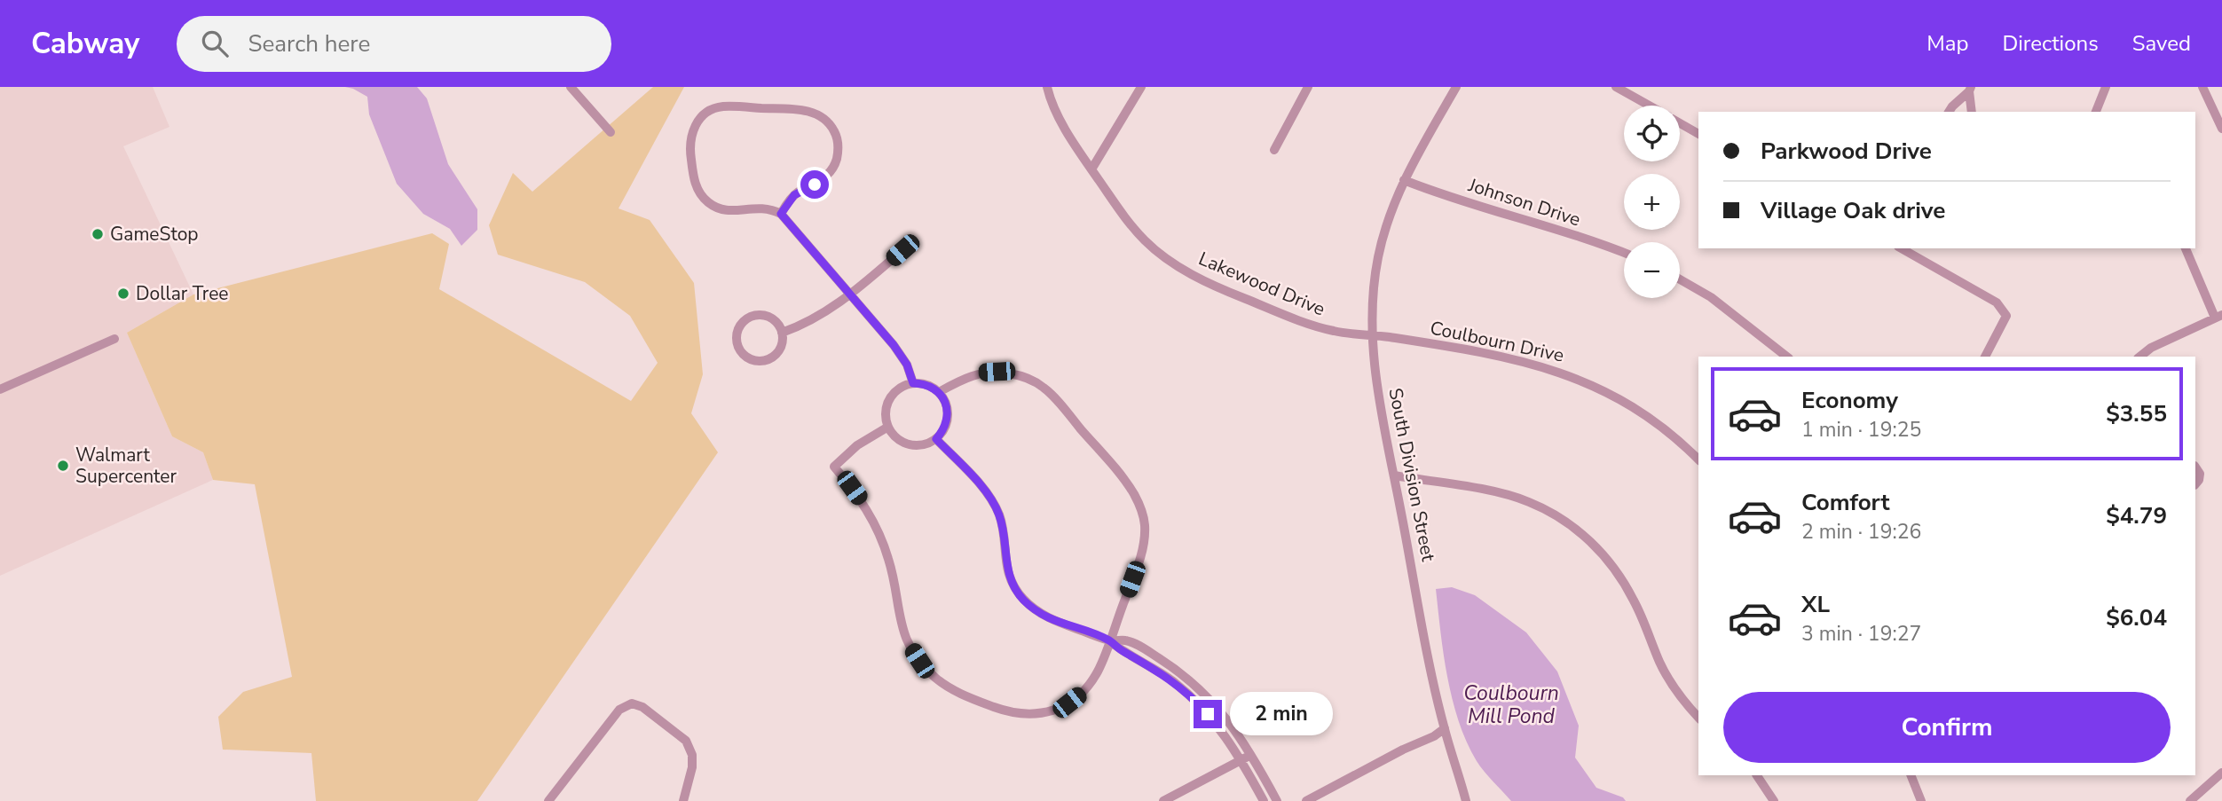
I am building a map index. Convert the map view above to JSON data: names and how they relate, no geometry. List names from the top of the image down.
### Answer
{
  "streets": {
    "street": [
      "Johnson Drive",
      "Lakewood Drive",
      "Coulbourn Drive",
      "South Division Street"
    ]
  },
  "crossings": [
    ["Johnson Drive", "South Division Street"],
    ["Lakewood Drive", "Coulbourn Drive"],
    ["Lakewood Drive", "South Division Street"],
    ["Coulbourn Drive", "South Division Street"]
  ],
  "water": ["Coulbourn Mill Pond"],
  "places": ["GameStop", "Dollar Tree", "Walmart Supercenter"],
  "page": {
    "header": "Cabway",
    "search": "Search here",
    "nav": ["Map", "Directions", "Saved"],
    "map_buttons": ["+", "−"],
    "banner": ["Parkwood Drive", "Village Oak drive"],
    "list": [
      {
        "name": "Economy",
        "note": "1 min · 19:25",
        "value": "$3.55"
      },
      {
        "name": "Comfort",
        "note": "2 min · 19:26",
        "value": "$4.79"
      },
      {
        "name": "XL",
        "note": "3 min · 19:27",
        "value": "$6.04"
      }
    ],
    "buttons": "Confirm",
    "bubble": "2 min"
  }
}
